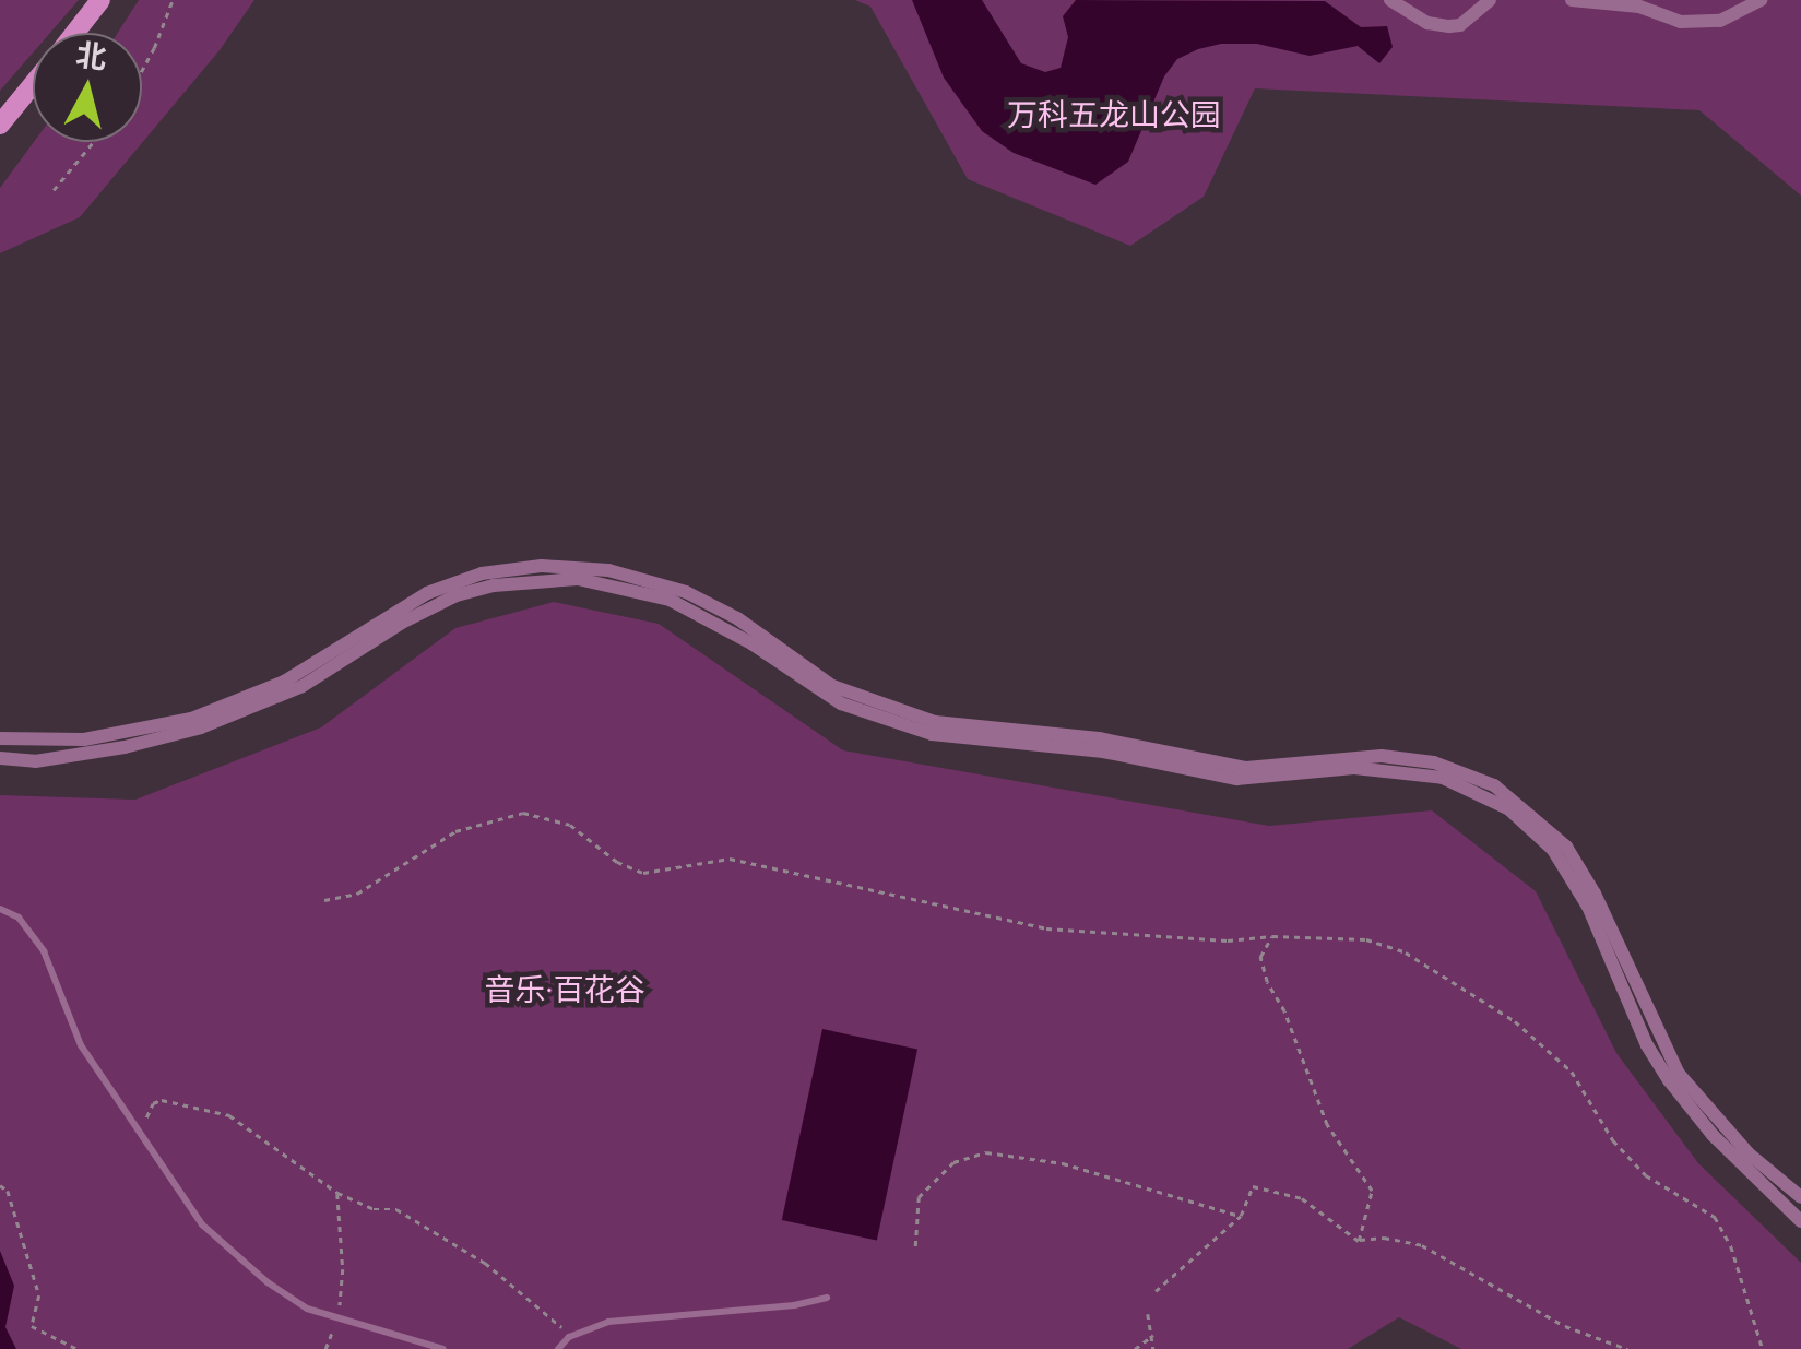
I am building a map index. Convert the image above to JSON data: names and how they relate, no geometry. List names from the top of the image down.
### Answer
{
  "parks": ["万科五龙山公园", "音乐·百花谷"],
  "north": "top"
}
